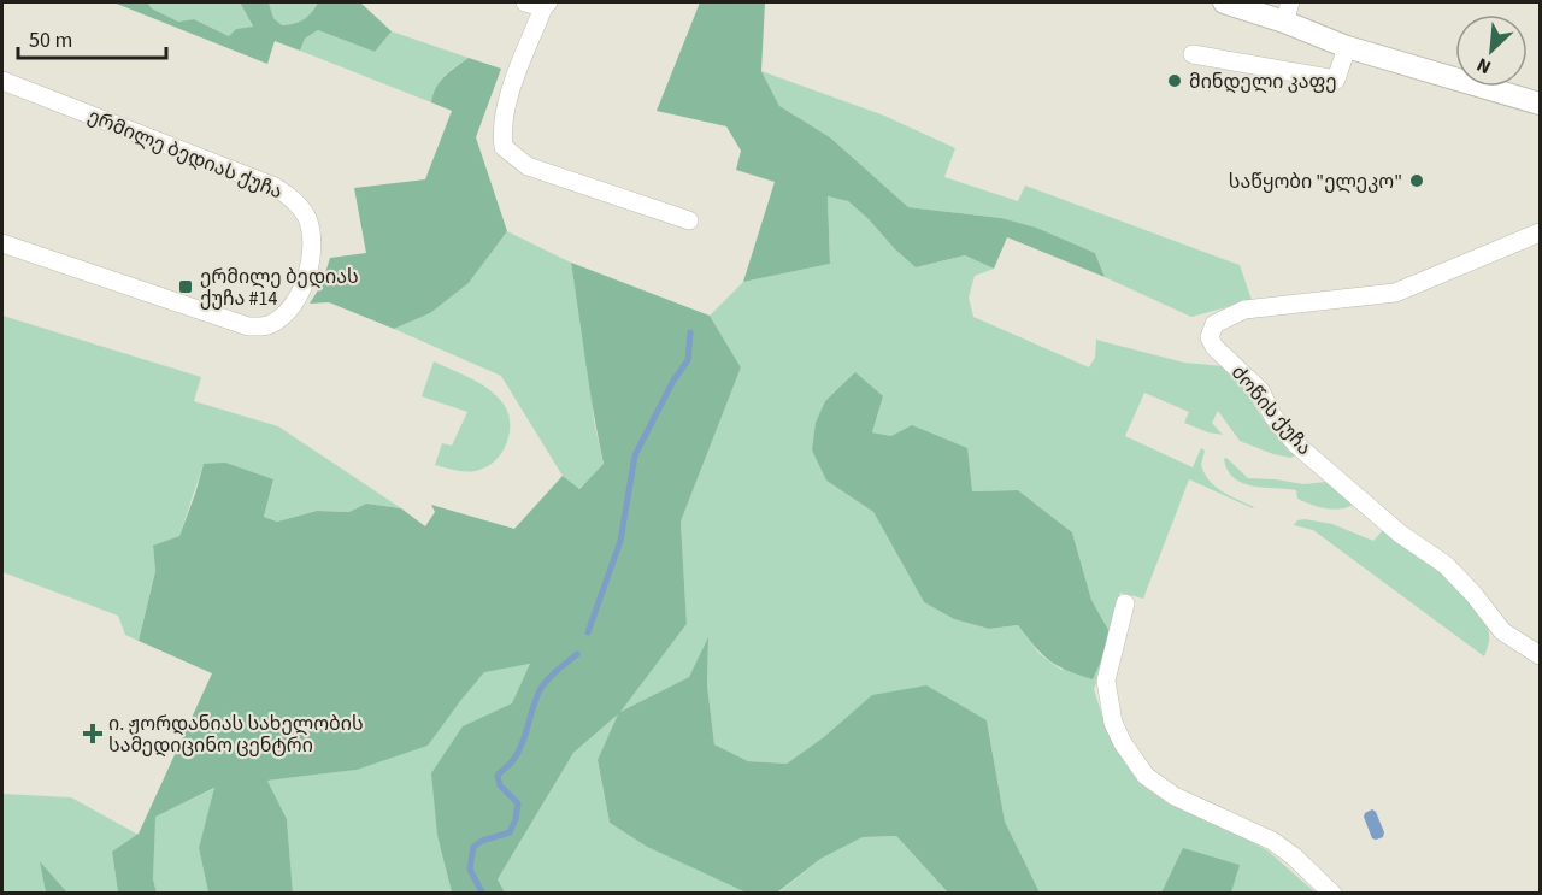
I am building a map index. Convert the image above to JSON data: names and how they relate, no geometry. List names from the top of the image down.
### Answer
{
  "streets": {
    "street": ["ერმილე ბედიას ქუჩა", "ძოწის ქუჩა"]
  },
  "places": {
    "other": ["მინდელი კაფე", "საწყობი \"ელეკო\""],
    "transit": ["ერმილე ბედიას ქუჩა #14"],
    "health": ["ი. ჟორდანიას სახელობის სამედიცინო ცენტრი"]
  },
  "scale_bar": "50 m",
  "north": "bottom left"
}
